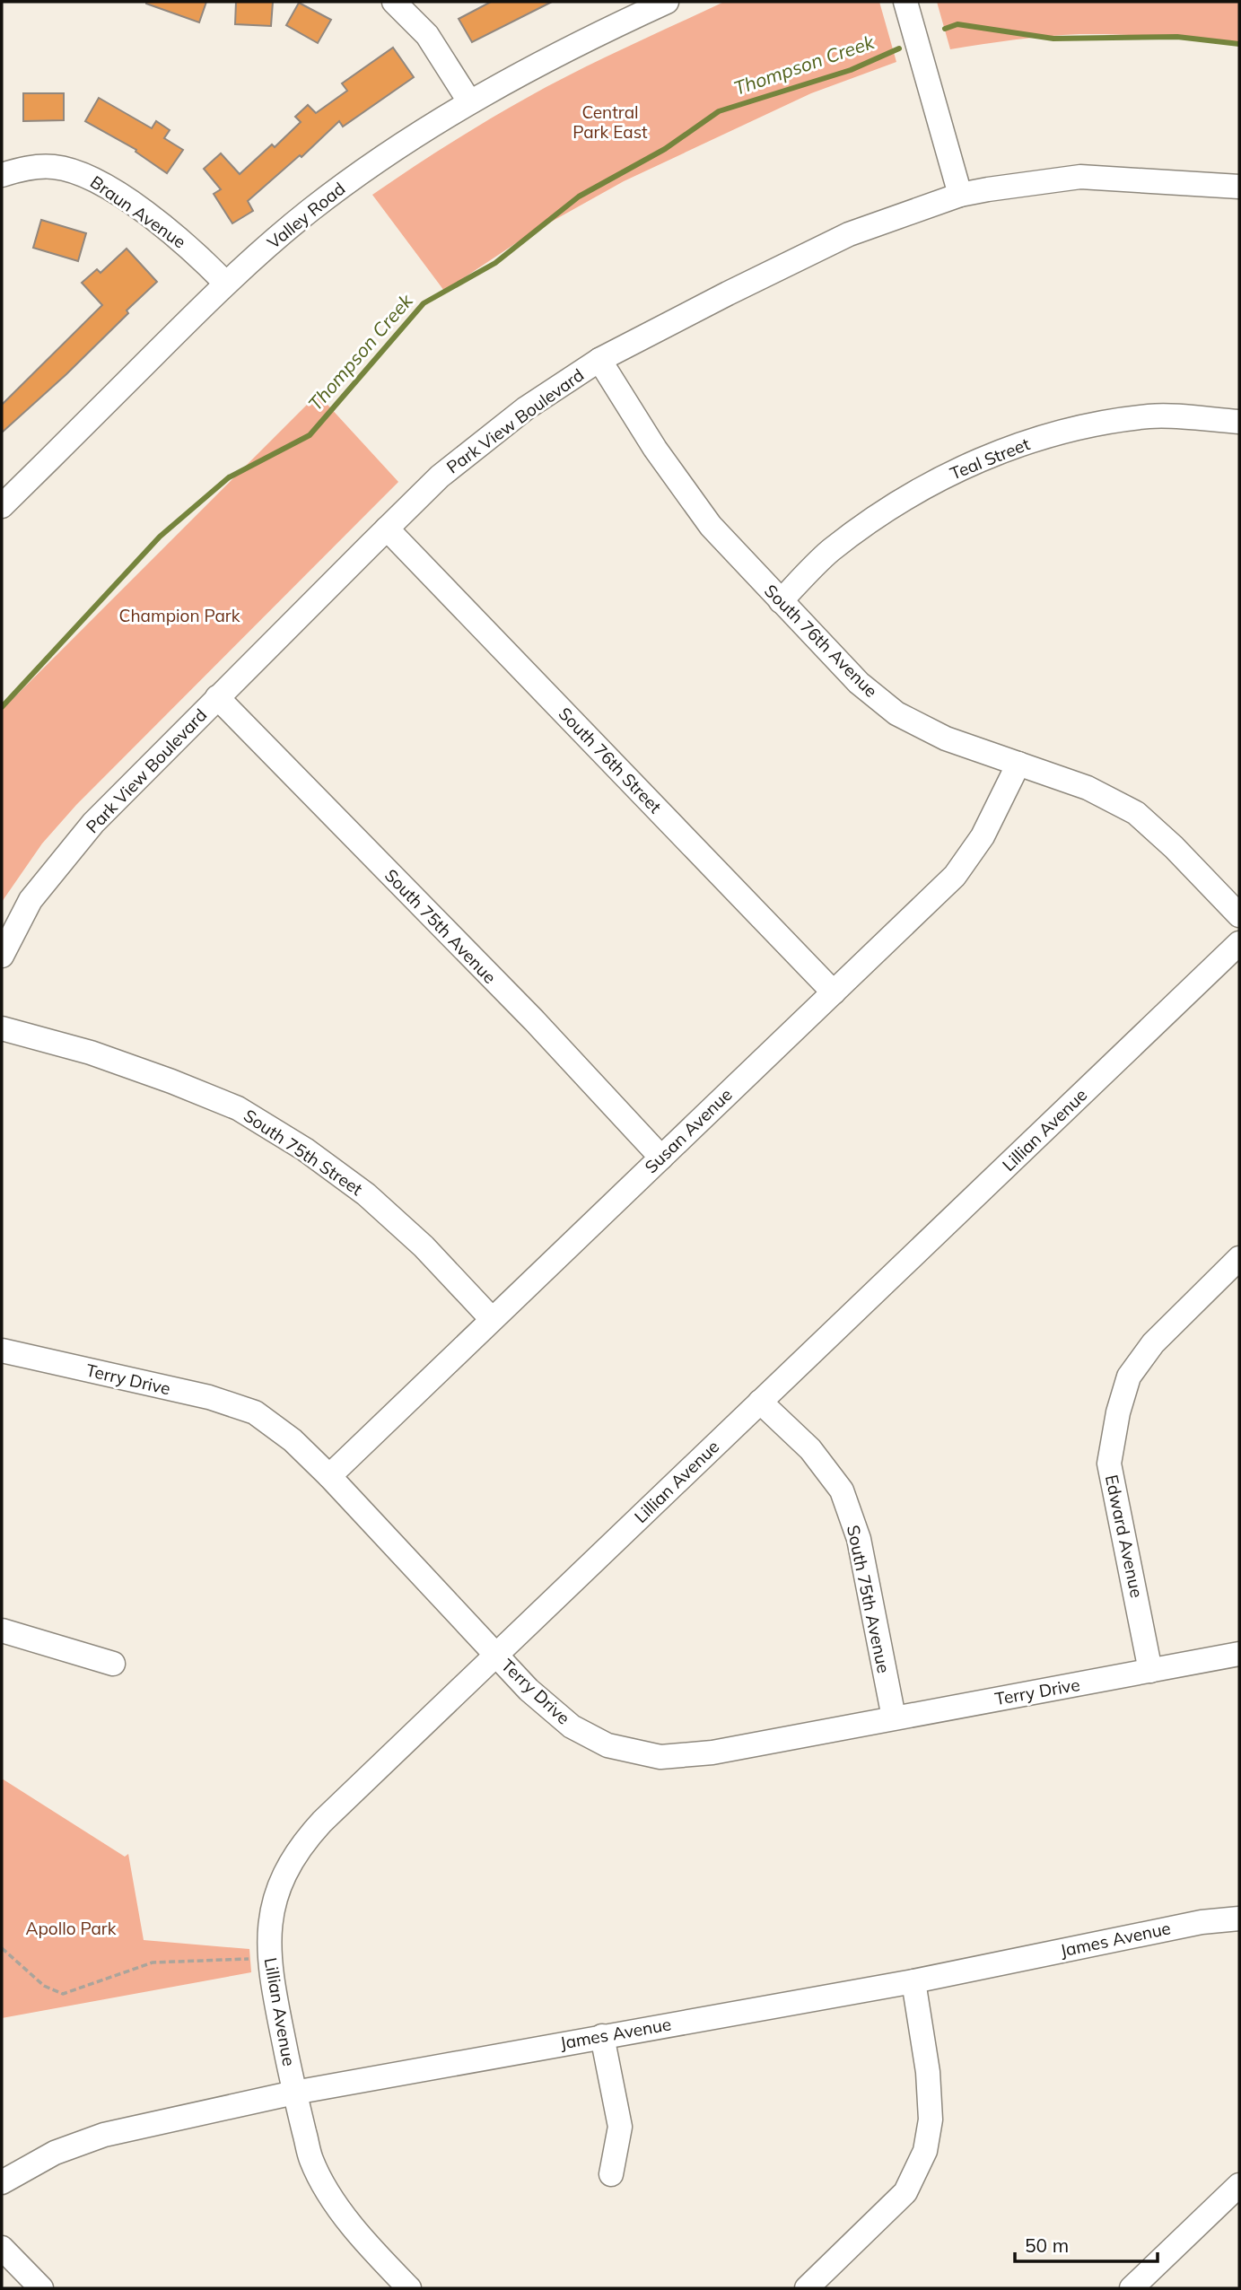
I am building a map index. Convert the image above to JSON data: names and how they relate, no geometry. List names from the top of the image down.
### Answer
{
  "streets": {
    "street": [
      "Braun Avenue",
      "Valley Road",
      "Park View Boulevard",
      "Teal Street",
      "South 76th Avenue",
      "South 76th Street",
      "South 75th Avenue",
      "Lillian Avenue",
      "Susan Avenue",
      "South 75th Street",
      "Terry Drive",
      "Edward Avenue",
      "James Avenue"
    ]
  },
  "crossings": [
    ["Braun Avenue", "Valley Road"],
    ["Park View Boulevard", "South 76th Avenue"],
    ["Park View Boulevard", "South 76th Street"],
    ["Park View Boulevard", "South 75th Avenue"],
    ["Teal Street", "South 76th Avenue"],
    ["South 76th Avenue", "Susan Avenue"],
    ["South 76th Street", "Susan Avenue"],
    ["South 75th Avenue", "Lillian Avenue"],
    ["South 75th Avenue", "Susan Avenue"],
    ["South 75th Avenue", "Terry Drive"],
    ["Lillian Avenue", "Terry Drive"],
    ["Lillian Avenue", "James Avenue"],
    ["Susan Avenue", "South 75th Street"],
    ["Susan Avenue", "Terry Drive"],
    ["Terry Drive", "Edward Avenue"]
  ],
  "water": ["Thompson Creek"],
  "parks": ["Central Park East", "Champion Park", "Apollo Park"],
  "scale_bar": "50 m"
}
